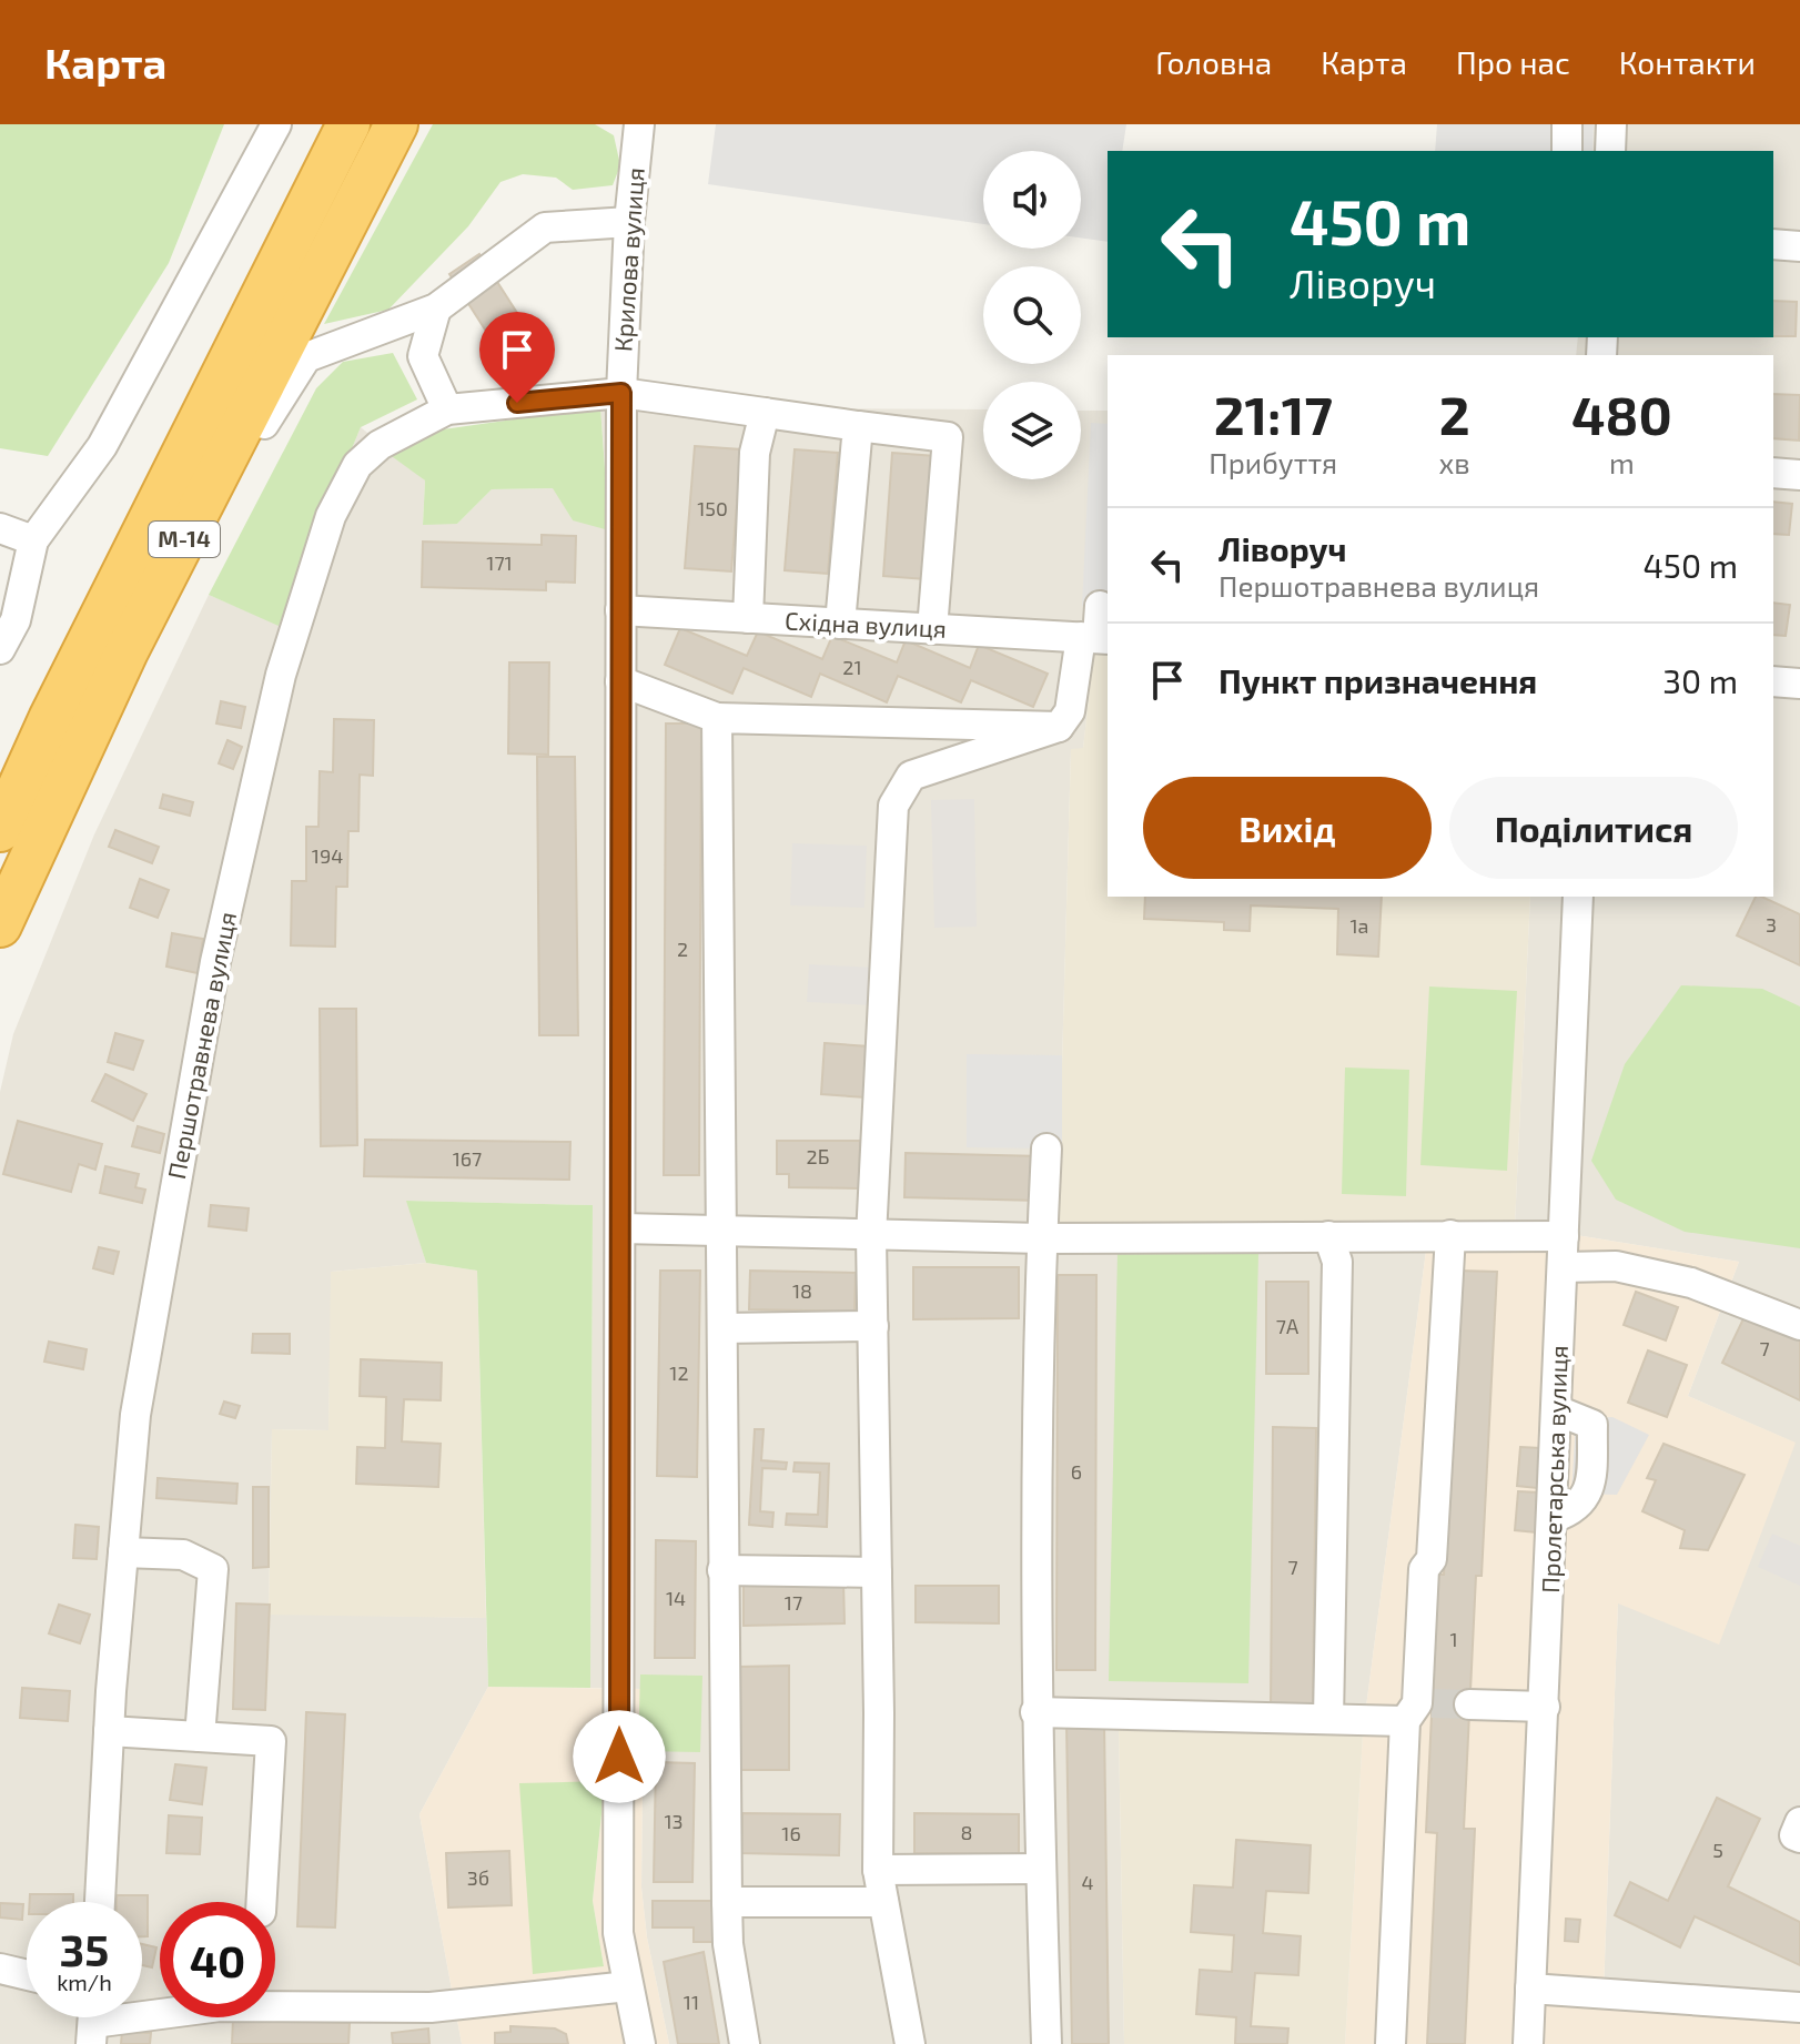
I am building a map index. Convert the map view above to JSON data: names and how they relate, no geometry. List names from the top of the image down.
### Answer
{
  "streets": {
    "highway": ["М-14"],
    "street": [
      "Крилова вулиця",
      "Східна вулиця",
      "Першотравнева вулиця",
      "Пролетарська вулиця"
    ]
  },
  "crossings": [
    ["Крилова вулиця", "Східна вулиця"],
    ["Крилова вулиця", "Першотравнева вулиця"],
    ["Східна вулиця", "Першотравнева вулиця"]
  ],
  "house_numbers": [
    "150",
    "171",
    "21",
    "194",
    "3",
    "1а",
    "2",
    "2Б",
    "167",
    "18",
    "7А",
    "7",
    "12",
    "6",
    "7",
    "14",
    "17",
    "1",
    "13",
    "8",
    "16",
    "5",
    "3б",
    "4",
    "11"
  ],
  "page": {
    "header": "Карта",
    "nav": [
      "Головна",
      "Карта",
      "Про нас",
      "Контакти"
    ],
    "turn": ["450 m", "Ліворуч"],
    "eta": [
      "21:17",
      "Прибуття",
      "2",
      "хв",
      "480",
      "m"
    ],
    "list": [
      {
        "name": "Ліворуч",
        "note": "Першотравнева вулиця",
        "value": "450 m"
      },
      {
        "name": "Пункт призначення",
        "value": "30 m"
      }
    ],
    "buttons": ["Вихід", "Поділитися"],
    "speed": "35 km/h",
    "limit": "40"
  }
}
